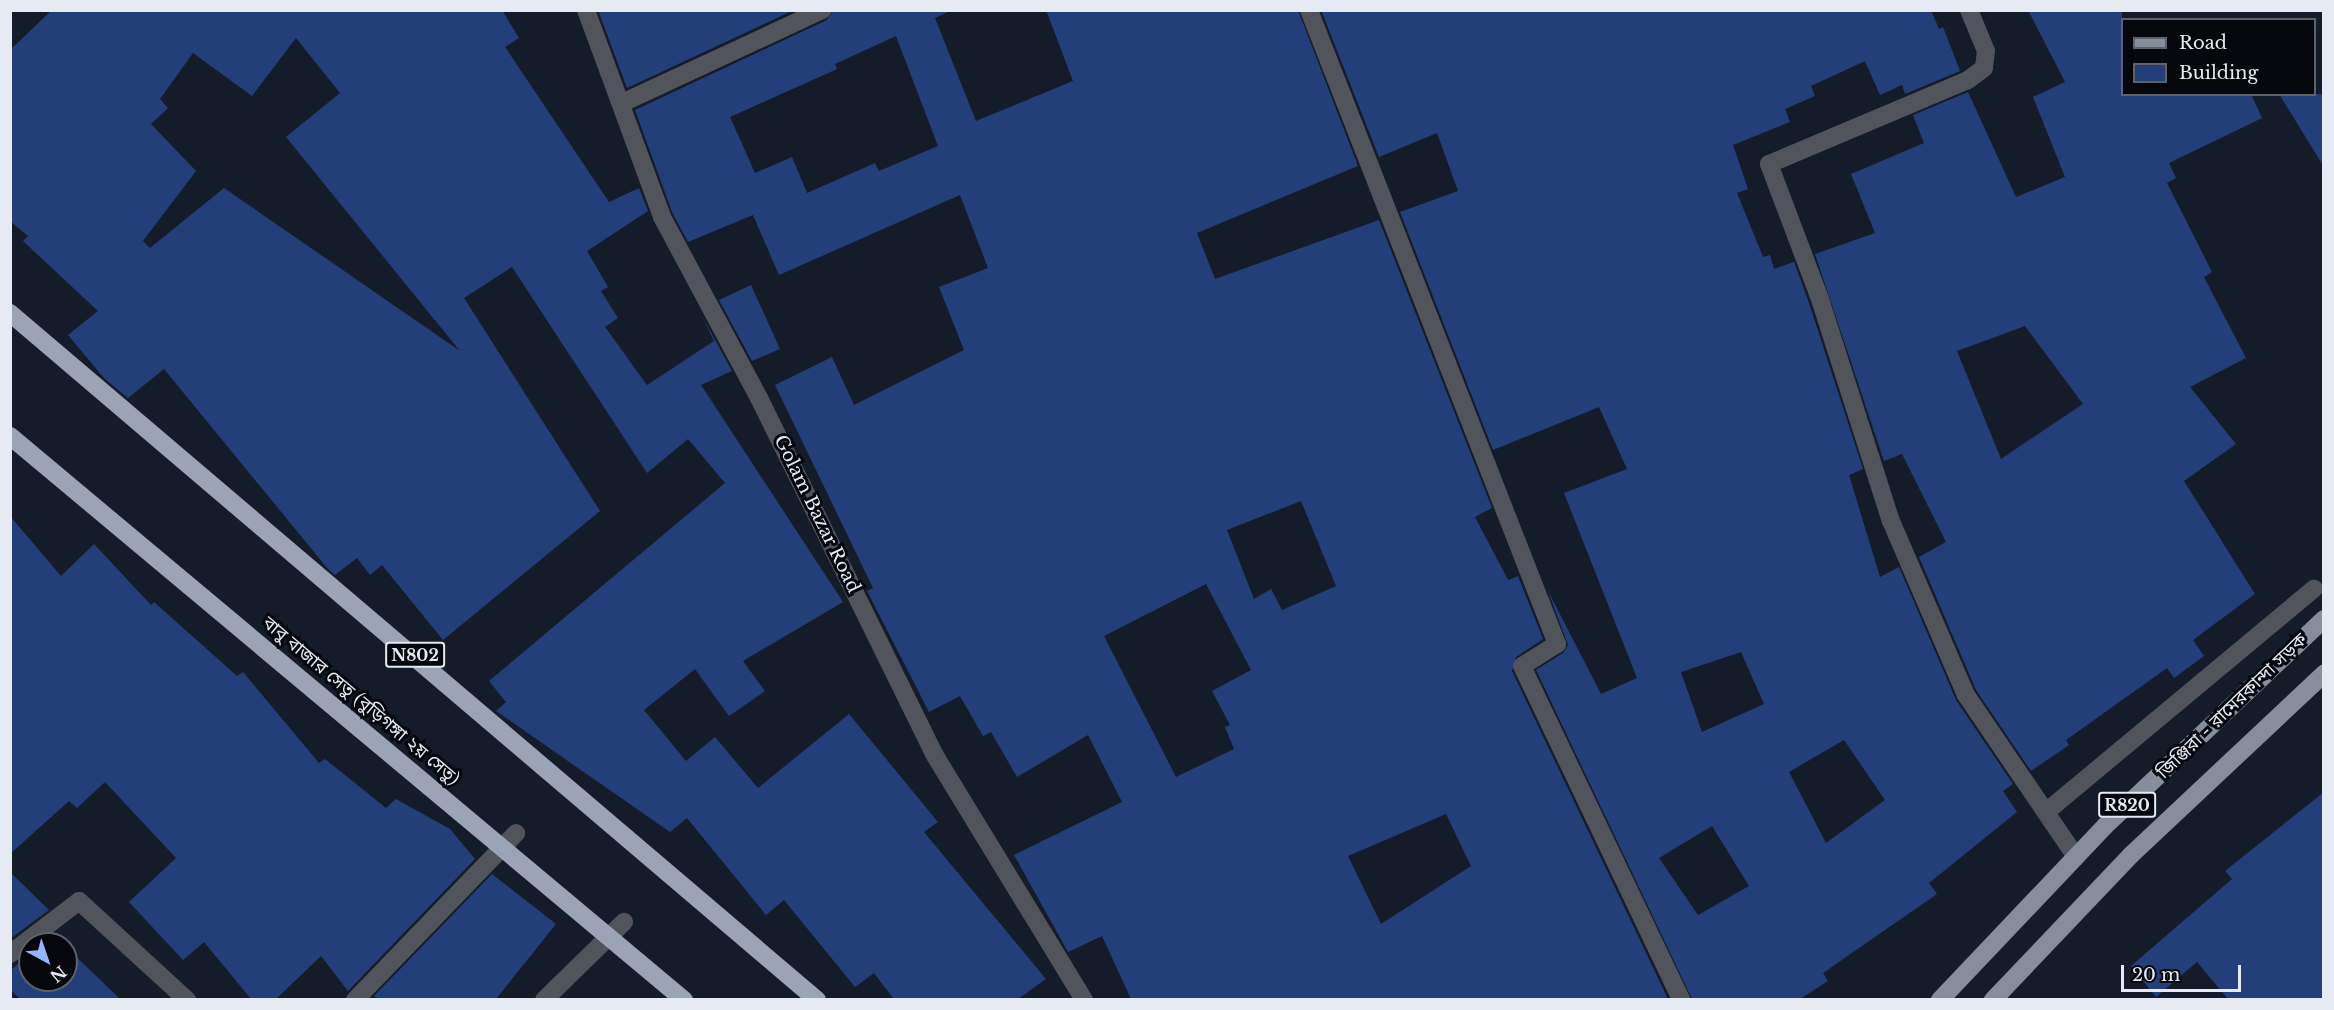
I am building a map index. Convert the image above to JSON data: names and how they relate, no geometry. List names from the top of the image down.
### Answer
{
  "streets": {
    "highway": ["N802", "বাবু বাজার সেতু (বুড়িগঙ্গা ২য় সেতু)"],
    "main road": ["জিঞ্জিরা - রামেরকান্দা সড়ক", "R820"],
    "street": ["Golam Bazar Road"]
  },
  "legend": ["Road", "Building"],
  "scale_bar": "20 m",
  "north": "bottom right"
}
